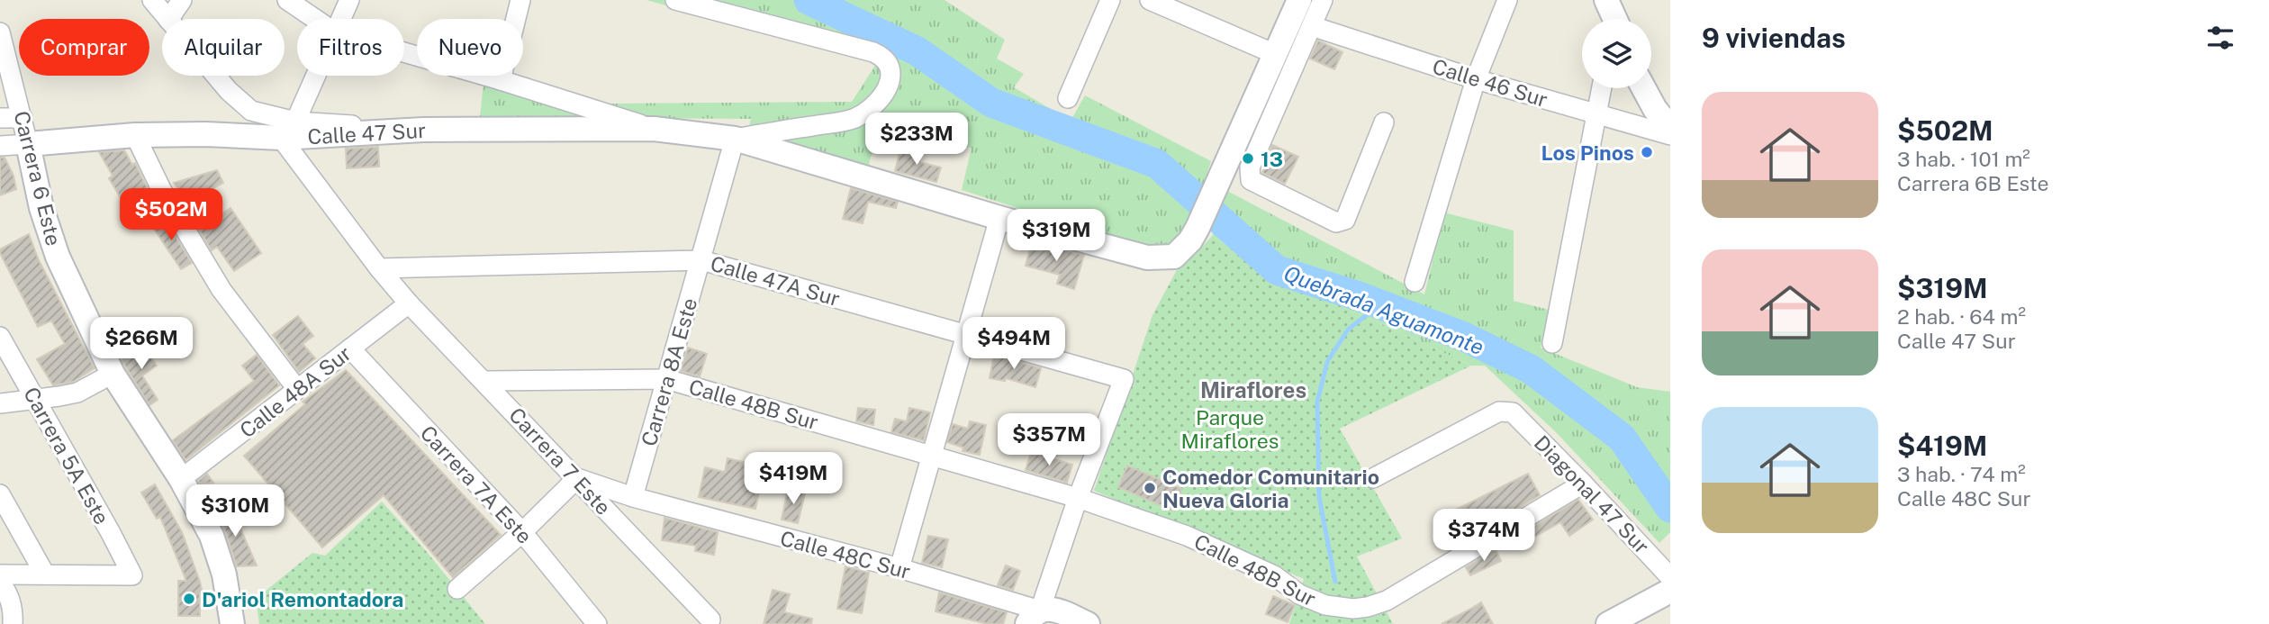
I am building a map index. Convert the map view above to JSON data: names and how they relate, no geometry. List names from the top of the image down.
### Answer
{
  "streets": {
    "street": [
      "Calle 46 Sur",
      "Calle 47 Sur",
      "Carrera 6 Este",
      "Calle 47A Sur",
      "Carrera 8A Este",
      "Calle 48A Sur",
      "Calle 48B Sur",
      "Carrera 5A Este",
      "Carrera 7 Este",
      "Carrera 7A Este",
      "Diagonal 47 Sur",
      "Calle 48C Sur"
    ]
  },
  "crossings": [
    ["Calle 47 Sur", "Carrera 6 Este"],
    ["Calle 47 Sur", "Carrera 8A Este"],
    ["Calle 47 Sur", "Carrera 7 Este"],
    ["Carrera 6 Este", "Calle 48A Sur"],
    ["Calle 47A Sur", "Carrera 8A Este"],
    ["Calle 47A Sur", "Calle 48B Sur"],
    ["Calle 47A Sur", "Carrera 7 Este"],
    ["Carrera 8A Este", "Calle 48B Sur"],
    ["Carrera 8A Este", "Calle 48C Sur"],
    ["Calle 48A Sur", "Carrera 7 Este"],
    ["Calle 48A Sur", "Carrera 7A Este"],
    ["Calle 48B Sur", "Carrera 7 Este"],
    ["Calle 48B Sur", "Diagonal 47 Sur"],
    ["Carrera 7 Este", "Calle 48C Sur"]
  ],
  "districts": ["Miraflores"],
  "water": ["Quebrada Aguamonte"],
  "parks": ["Parque Miraflores"],
  "places": [
    "Los Pinos",
    "13",
    "Comedor Comunitario Nueva Gloria",
    "D'ariol Remontadora"
  ],
  "page": {
    "heading": "9 viviendas",
    "chip": [
      "Comprar",
      "Alquilar",
      "Filtros",
      "Nuevo"
    ],
    "list": [
      {
        "name": "$502M",
        "note": "3 hab. · 101 m² · Carrera 6B Este"
      },
      {
        "name": "$319M",
        "note": "2 hab. · 64 m² · Calle 47 Sur"
      },
      {
        "name": "$419M",
        "note": "3 hab. · 74 m² · Calle 48C Sur"
      }
    ],
    "price": [
      "$233M",
      "$502M",
      "$319M",
      "$266M",
      "$494M",
      "$357M",
      "$419M",
      "$310M",
      "$374M"
    ]
  }
}
